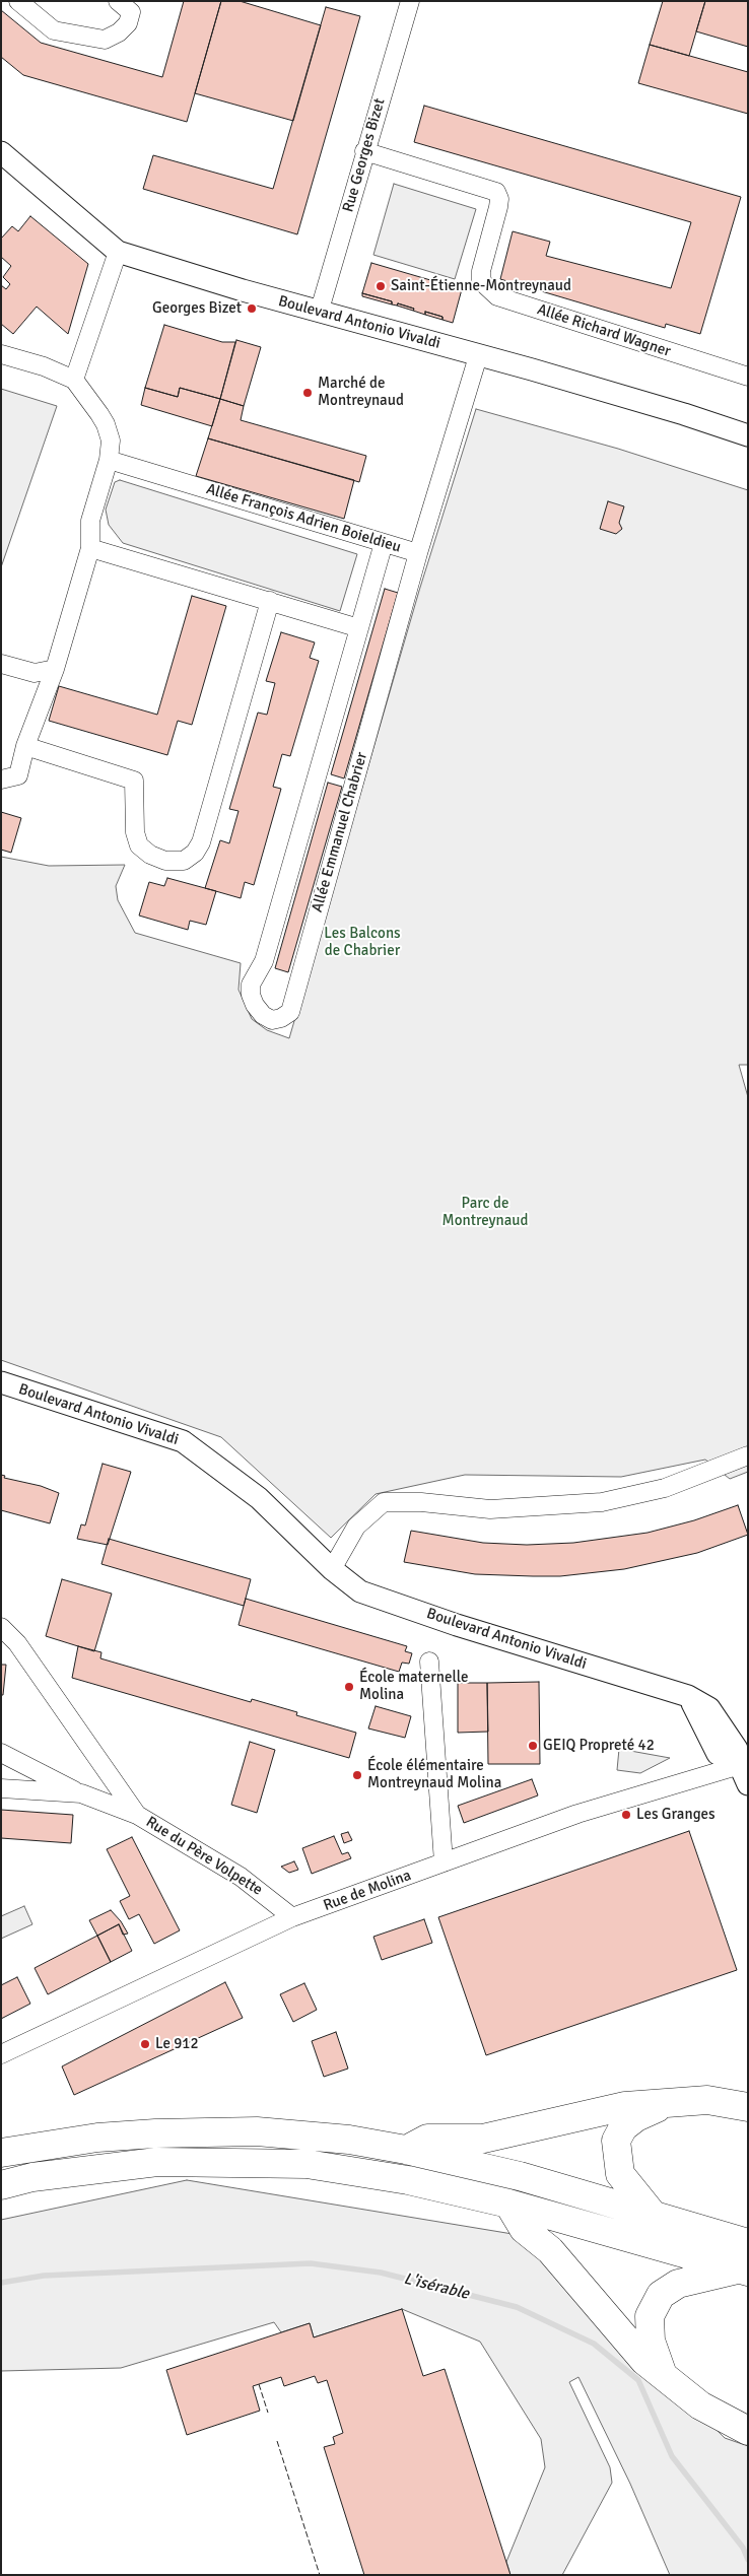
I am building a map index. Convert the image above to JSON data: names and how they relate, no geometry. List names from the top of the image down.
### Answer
{
  "streets": {
    "street": [
      "Rue Georges Bizet",
      "Boulevard Antonio Vivaldi",
      "Allée Richard Wagner",
      "Allée François Adrien Boieldieu",
      "Allée Emmanuel Chabrier",
      "Rue du Père Volpette",
      "Rue de Molina"
    ]
  },
  "crossings": [
    ["Rue Georges Bizet", "Boulevard Antonio Vivaldi"],
    ["Rue Georges Bizet", "Allée Richard Wagner"],
    ["Boulevard Antonio Vivaldi", "Allée François Adrien Boieldieu"],
    ["Boulevard Antonio Vivaldi", "Rue de Molina"],
    ["Allée François Adrien Boieldieu", "Allée Emmanuel Chabrier"],
    ["Rue du Père Volpette", "Rue de Molina"]
  ],
  "water": ["L'isérable"],
  "parks": ["Les Balcons de Chabrier", "Parc de Montreynaud"],
  "places": [
    "Saint-Étienne-Montreynaud",
    "Georges Bizet",
    "Marché de Montreynaud",
    "École maternelle Molina",
    "GEIQ Propreté 42",
    "École élémentaire Montreynaud Molina",
    "Les Granges",
    "Le 912"
  ]
}
